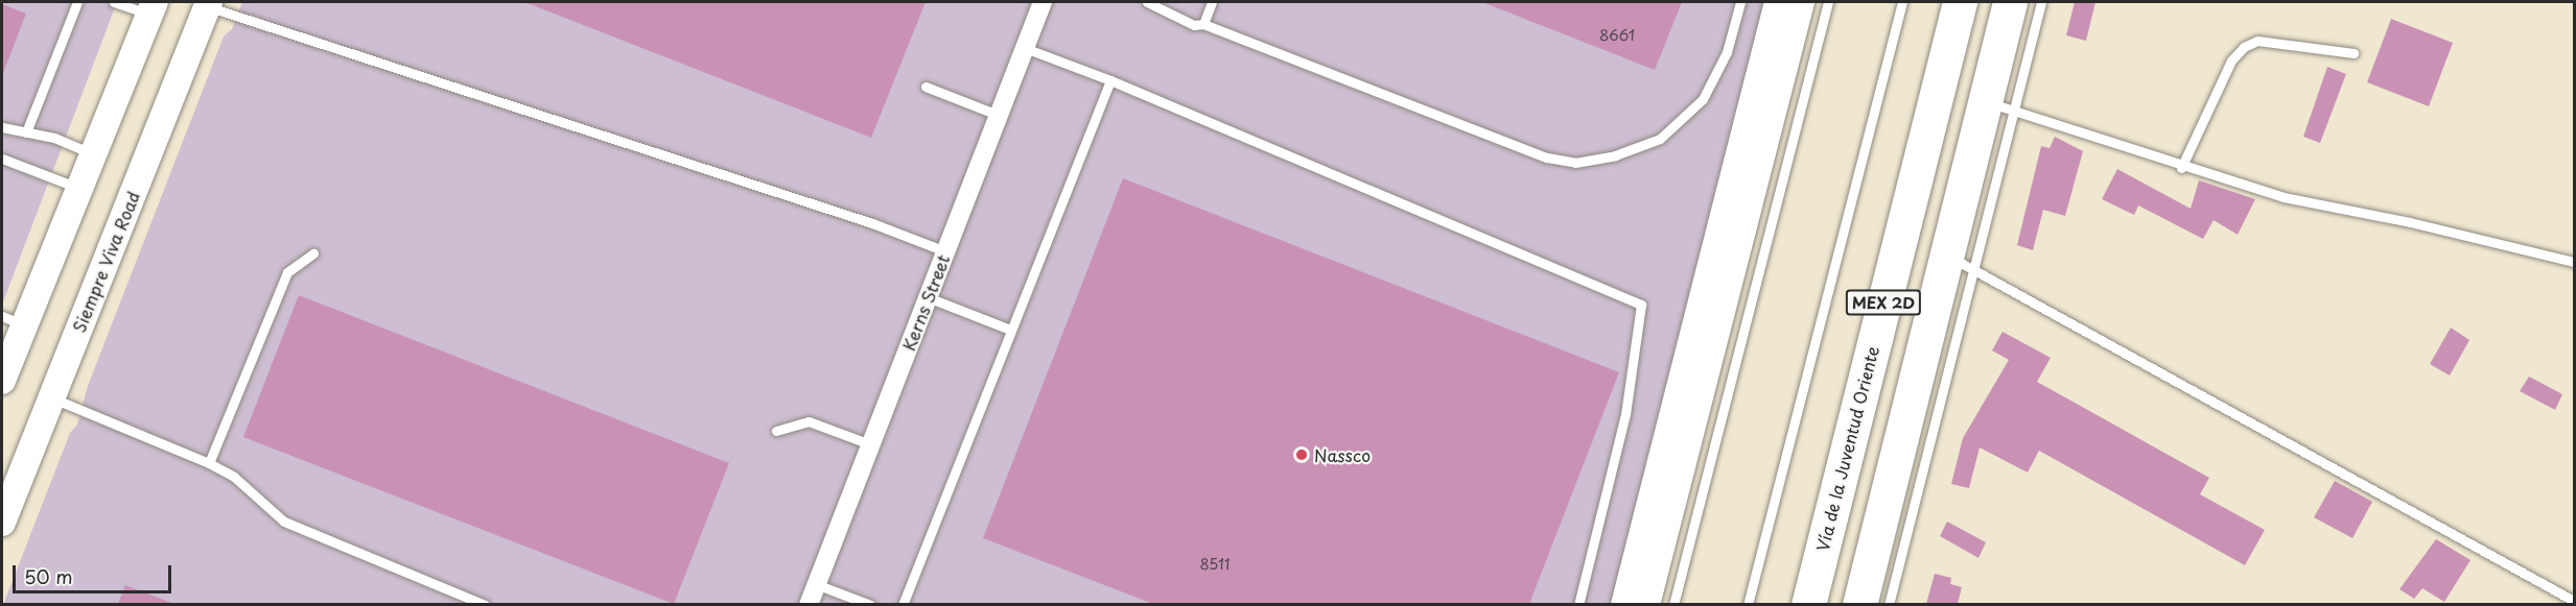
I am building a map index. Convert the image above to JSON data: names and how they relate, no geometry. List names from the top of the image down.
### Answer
{
  "streets": {
    "highway": ["MEX 2D", "Vía de la Juventud Oriente"],
    "main road": ["Siempre Viva Road"],
    "street": ["Kerns Street"]
  },
  "places": ["Nassco"],
  "house_numbers": ["8661", "8511"],
  "scale_bar": "50 m"
}
